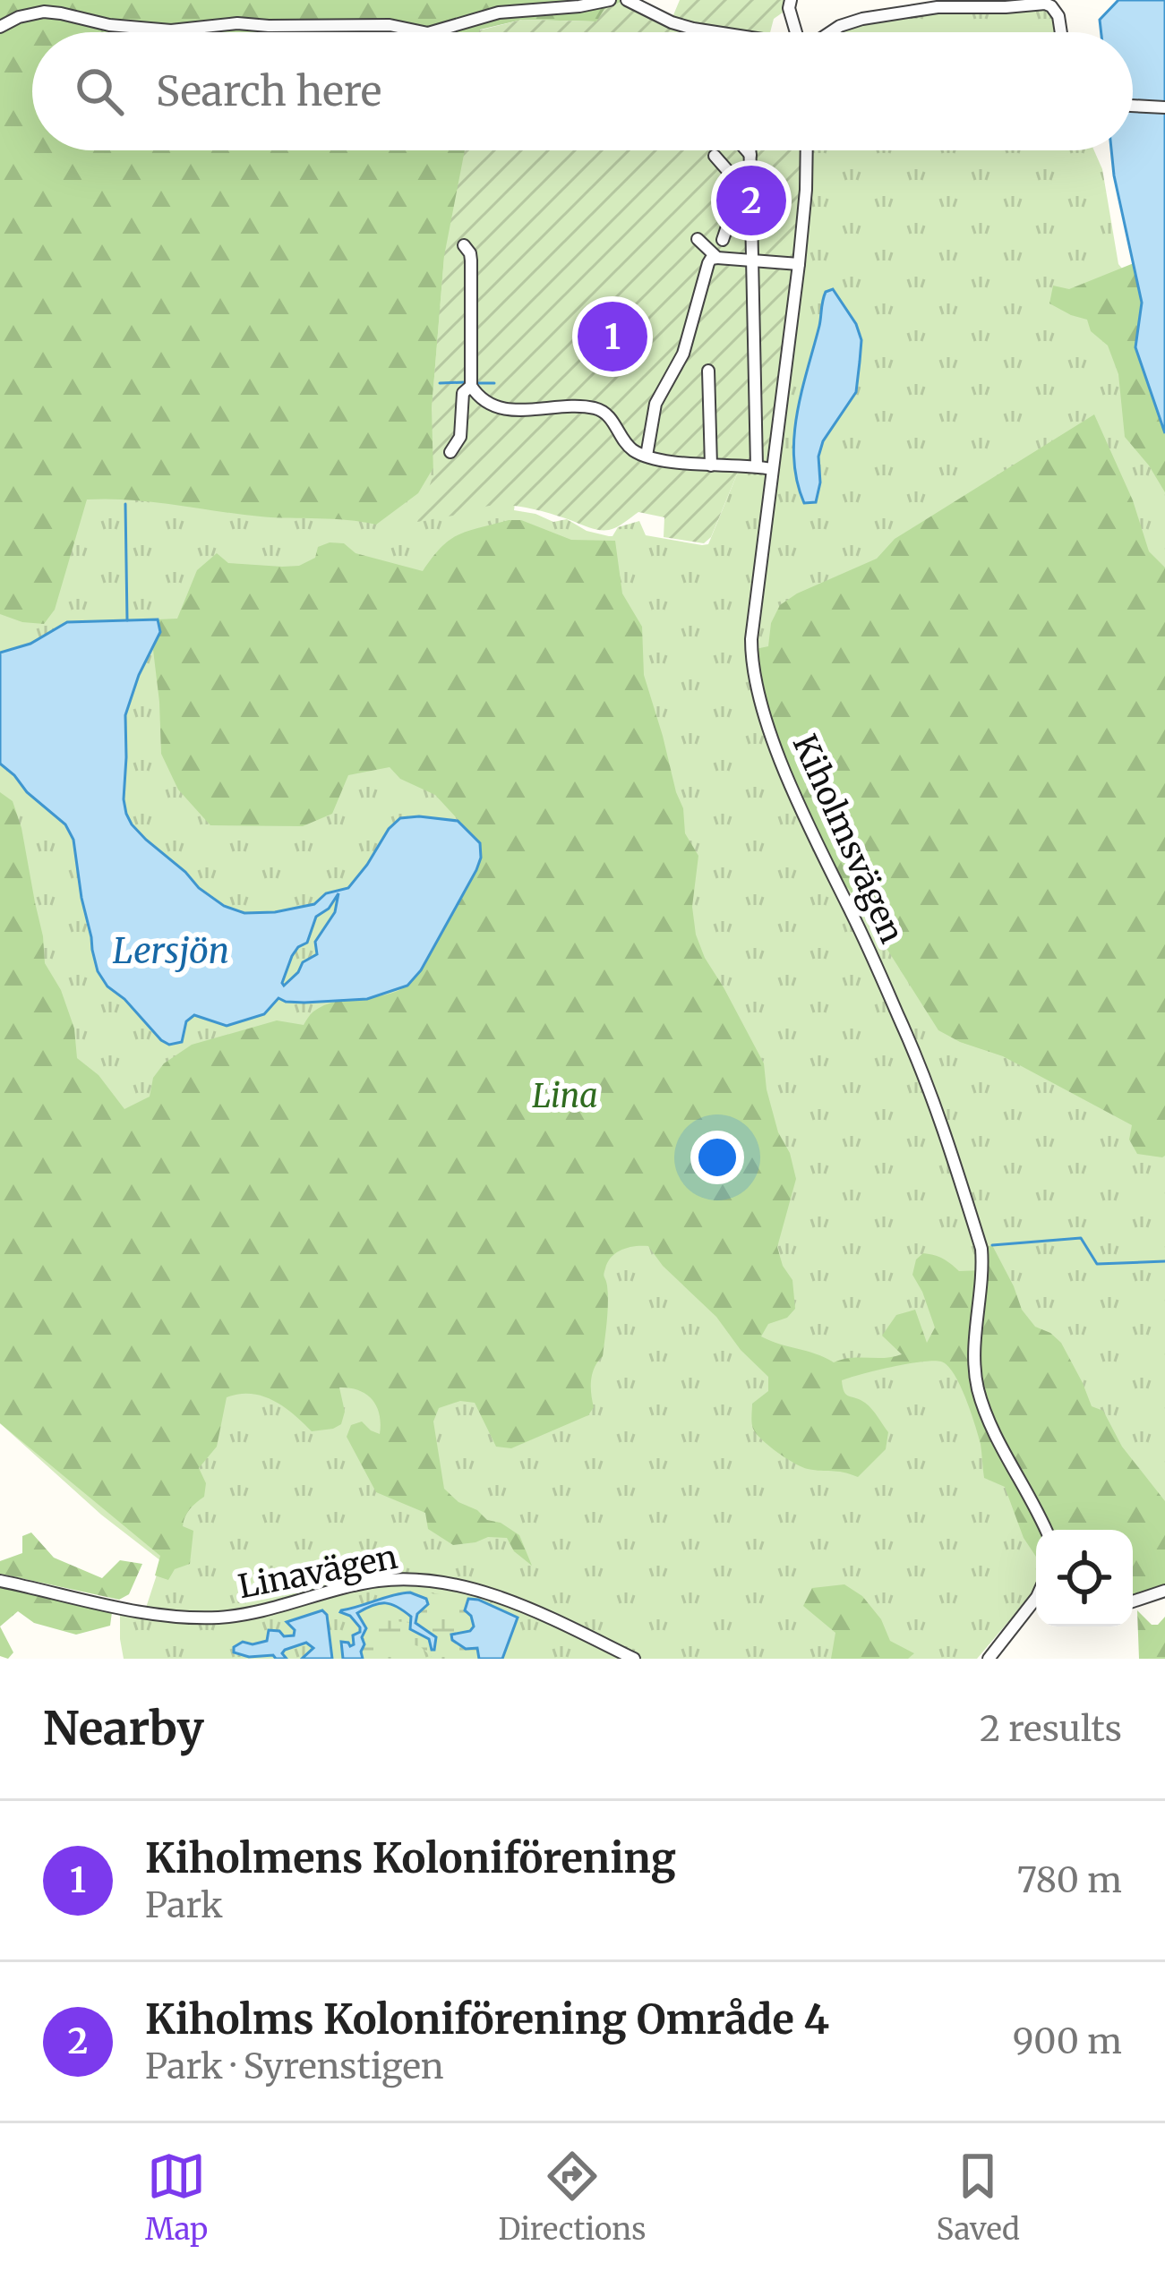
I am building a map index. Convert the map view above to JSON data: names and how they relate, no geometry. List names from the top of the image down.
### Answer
{
  "streets": {
    "street": ["Kiholmsvägen", "Linavägen"]
  },
  "water": ["Lersjön"],
  "parks": ["Lina"],
  "page": {
    "search": "Search here",
    "pins": ["2", "1"],
    "heading": ["Nearby", "2 results"],
    "list": [
      {
        "mark": "1",
        "name": "Kiholmens Koloniförening",
        "note": "Park",
        "value": "780 m"
      },
      {
        "mark": "2",
        "name": "Kiholms Koloniförening Område 4",
        "note": "Park · Syrenstigen",
        "value": "900 m"
      }
    ],
    "nav": ["Map", "Directions", "Saved"]
  }
}
